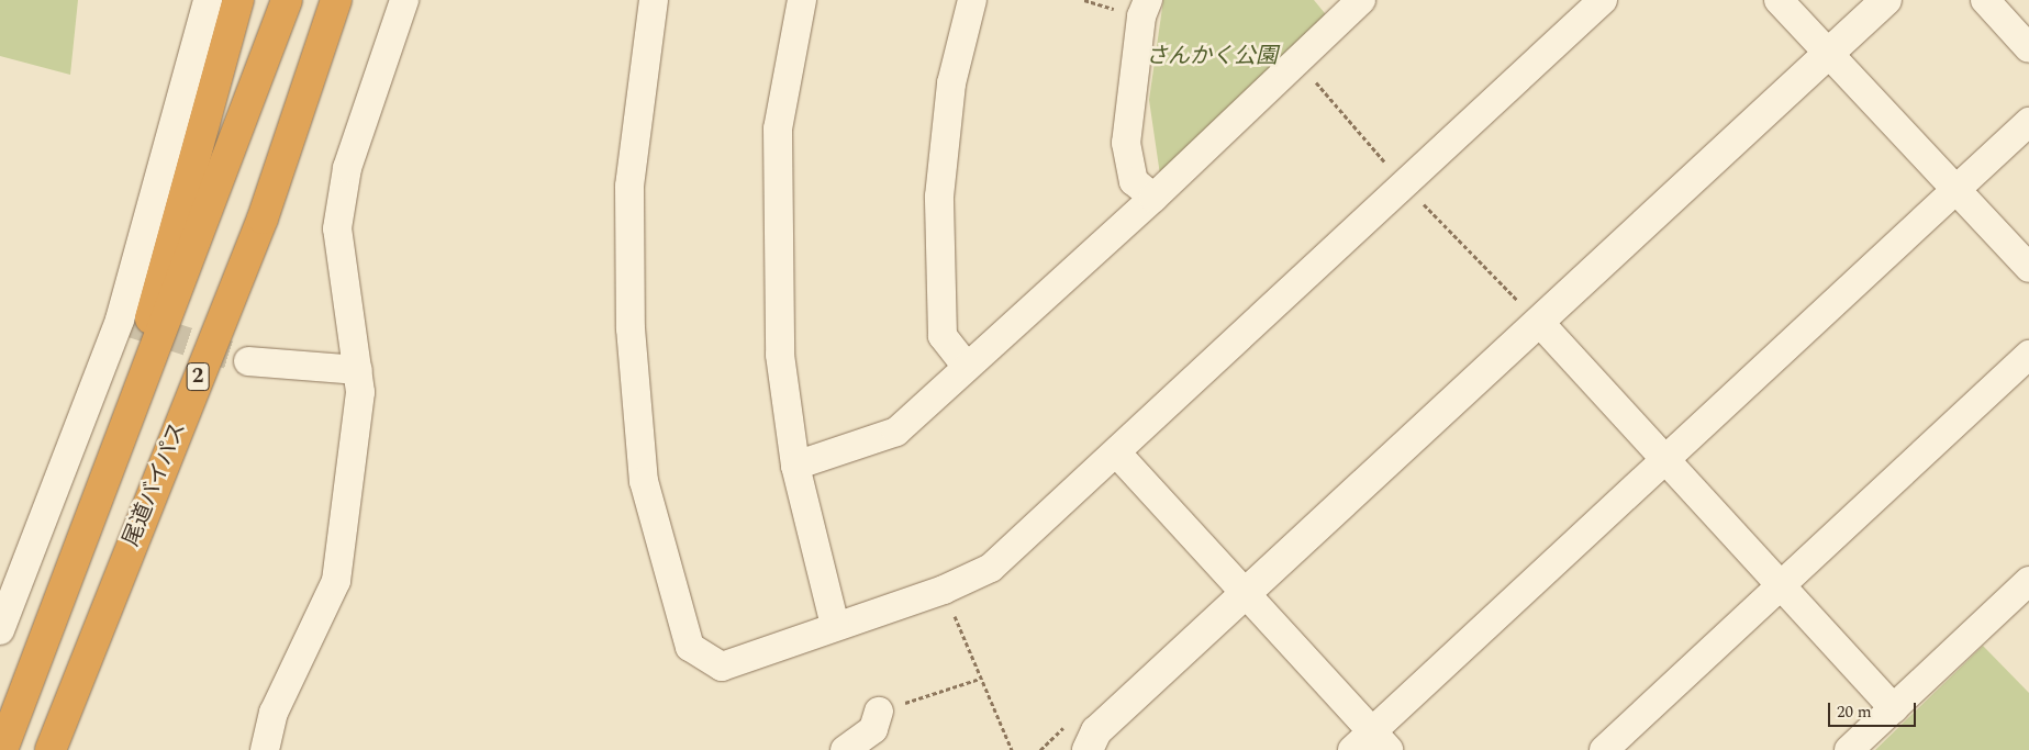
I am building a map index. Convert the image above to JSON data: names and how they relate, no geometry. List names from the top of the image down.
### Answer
{
  "streets": {
    "highway": ["2", "尾道バイパス"]
  },
  "parks": ["さんかく公園"],
  "scale_bar": "20 m"
}
